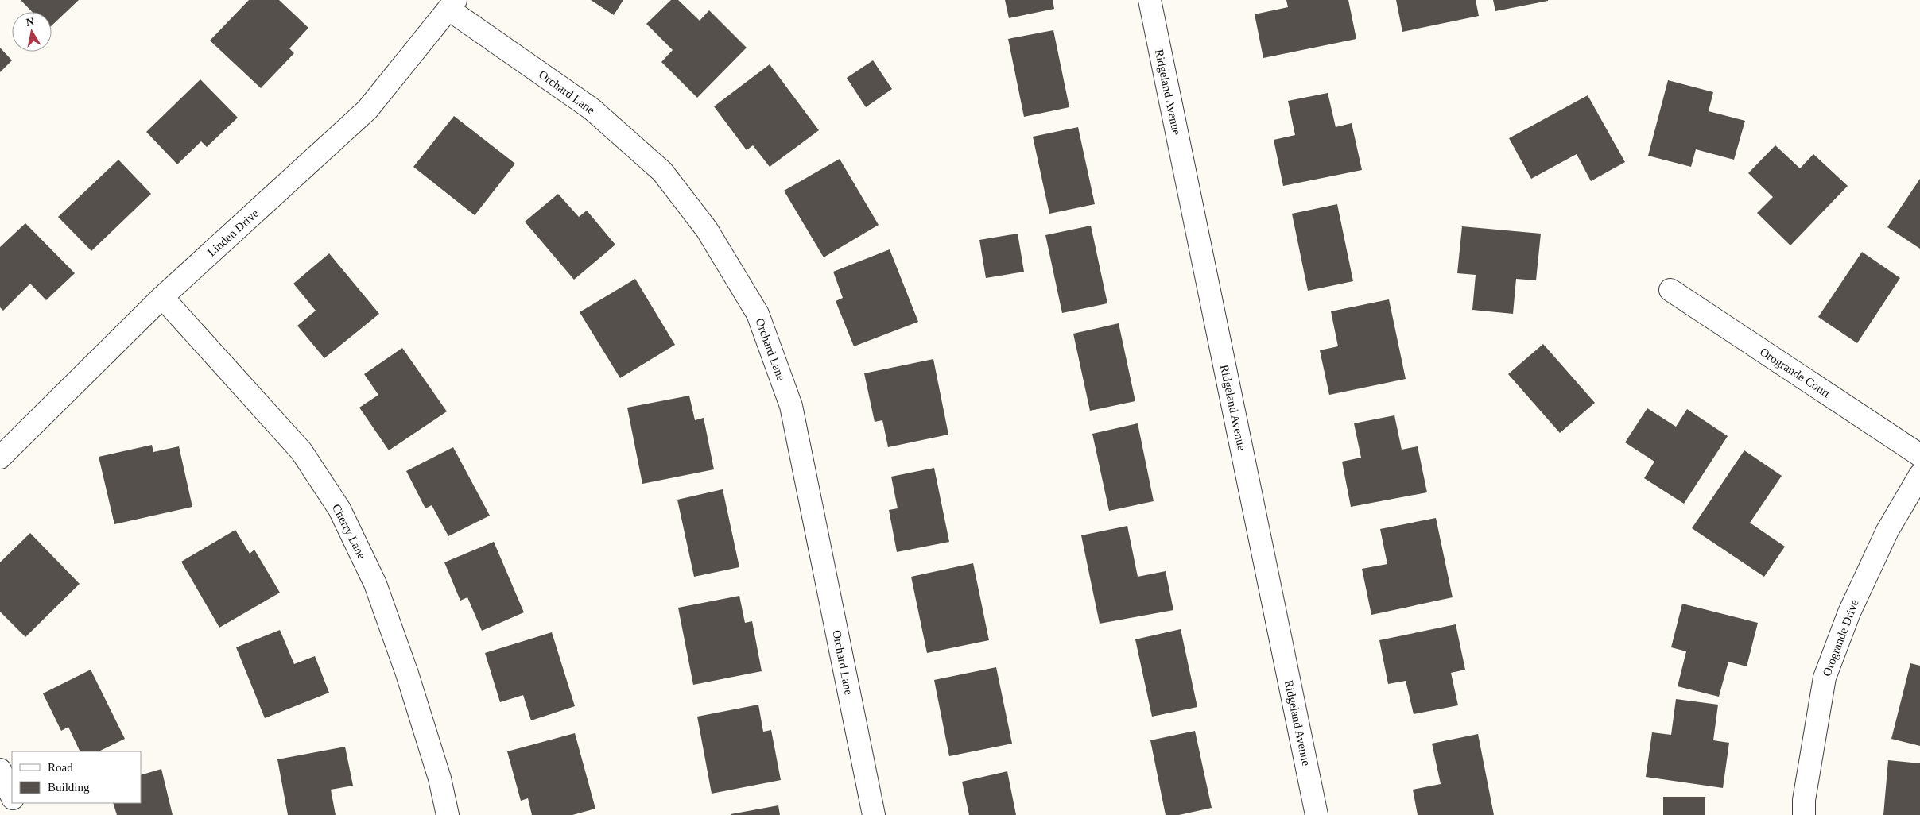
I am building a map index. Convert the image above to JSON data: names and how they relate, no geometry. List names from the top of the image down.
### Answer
{
  "streets": {
    "street": [
      "Orchard Lane",
      "Ridgeland Avenue",
      "Linden Drive",
      "Orogrande Court",
      "Cherry Lane",
      "Orogrande Drive"
    ]
  },
  "crossings": [
    ["Orchard Lane", "Linden Drive"],
    ["Linden Drive", "Cherry Lane"]
  ],
  "legend": ["Road", "Building"],
  "north": "top"
}
